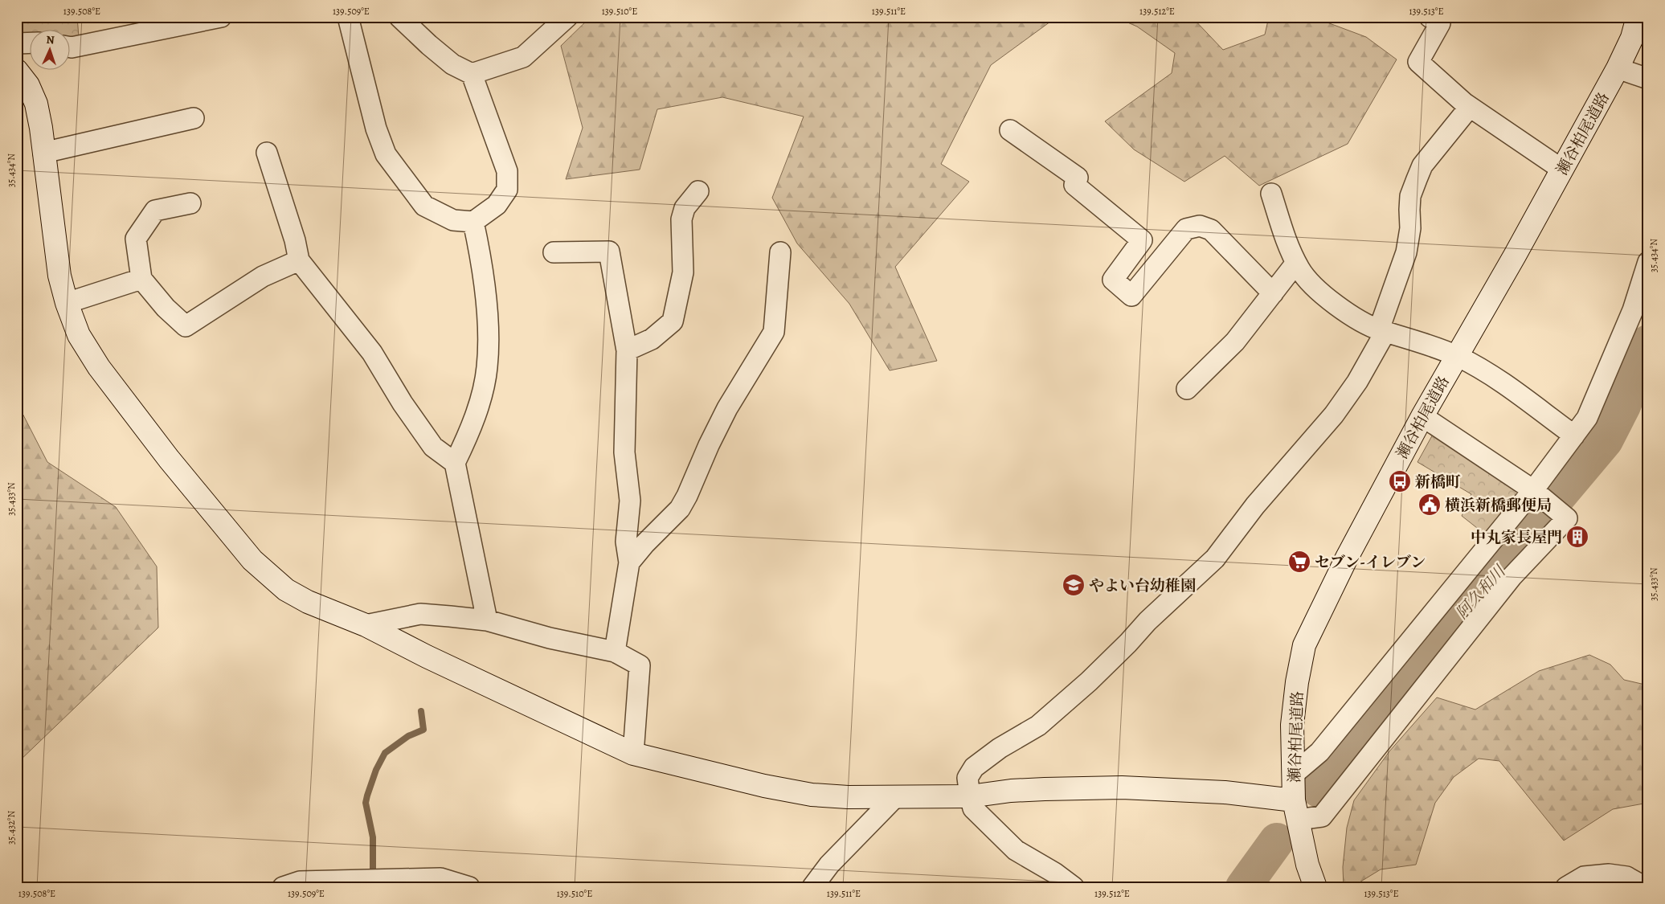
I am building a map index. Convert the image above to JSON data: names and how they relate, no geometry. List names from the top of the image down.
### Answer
{
  "streets": {
    "street": ["瀬谷柏尾道路"]
  },
  "water": ["阿久和川"],
  "places": {
    "bus stop": ["新橋町"],
    "public building": ["横浜新橋郵便局"],
    "building": ["中丸家長屋門"],
    "supermarket": ["セブン-イレブン"],
    "school or university": ["やよい台幼稚園"]
  },
  "north": "top",
  "coordinates": [
    "139.508°E",
    "139.509°E",
    "139.510°E",
    "139.511°E",
    "139.512°E",
    "139.513°E",
    "35.434°N",
    "35.433°N",
    "35.432°N"
  ]
}
